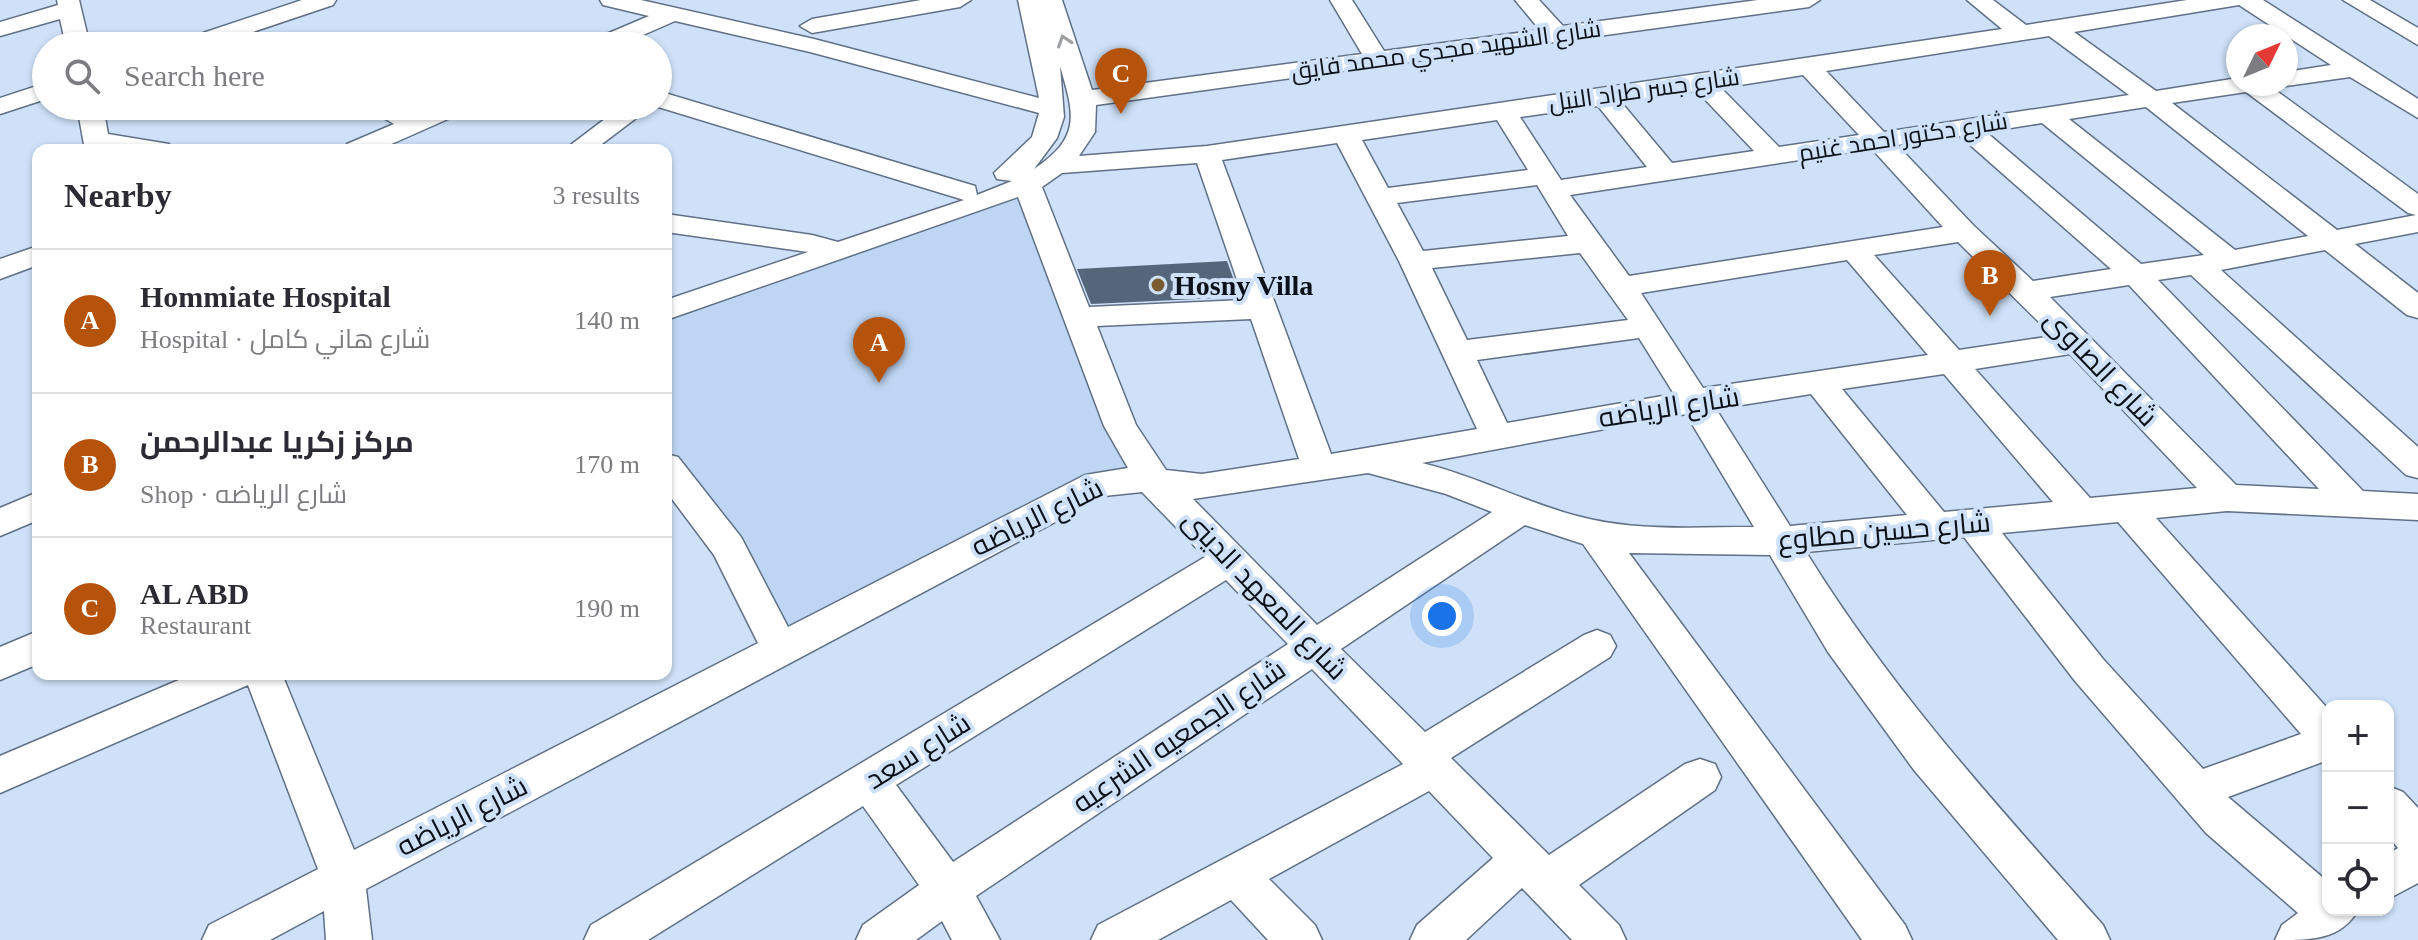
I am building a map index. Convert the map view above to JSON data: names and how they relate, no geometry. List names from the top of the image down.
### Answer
{
  "streets": {
    "street": [
      "شارع الشهيد مجدي محمد فايق",
      "شارع جسر طراد النيل",
      "شارع دكتور احمد غنيم",
      "شارع الصاوى",
      "شارع الرياضه",
      "شارع حسين مطاوع",
      "شارع المعهد الدينى",
      "شارع الجمعيه الشرعيه",
      "شارع سعد"
    ]
  },
  "crossings": [
    ["شارع جسر طراد النيل", "شارع الصاوى"],
    ["شارع جسر طراد النيل", "شارع المعهد الدينى"],
    ["شارع دكتور احمد غنيم", "شارع الصاوى"],
    ["شارع الصاوى", "شارع الرياضه"],
    ["شارع الصاوى", "شارع حسين مطاوع"],
    ["شارع الرياضه", "شارع حسين مطاوع"],
    ["شارع الرياضه", "شارع المعهد الدينى"],
    ["شارع حسين مطاوع", "شارع الجمعيه الشرعيه"],
    ["شارع المعهد الدينى", "شارع الجمعيه الشرعيه"],
    ["شارع المعهد الدينى", "شارع سعد"]
  ],
  "places": ["Hosny Villa"],
  "north": "top right",
  "page": {
    "search": "Search here",
    "pins": ["C", "B", "A"],
    "heading": ["Nearby", "3 results"],
    "list": [
      {
        "mark": "A",
        "name": "Hommiate Hospital",
        "note": "Hospital · شارع هاني كامل",
        "value": "140 m"
      },
      {
        "mark": "B",
        "name": "مركز زكريا عبدالرحمن",
        "note": "Shop · شارع الرياضه",
        "value": "170 m"
      },
      {
        "mark": "C",
        "name": "AL ABD",
        "note": "Restaurant",
        "value": "190 m"
      }
    ],
    "map_buttons": ["+", "−"]
  }
}
